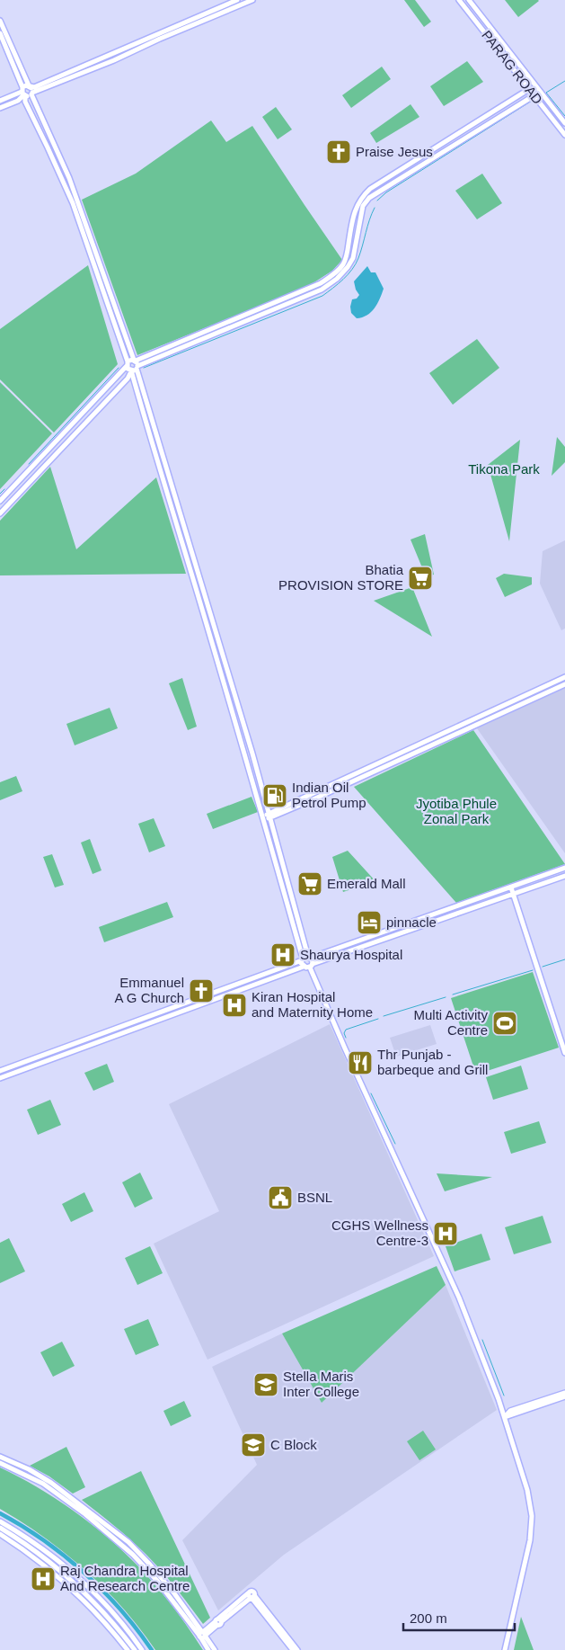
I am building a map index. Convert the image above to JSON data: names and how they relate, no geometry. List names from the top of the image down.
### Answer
{
  "streets": {
    "street": ["PARAG ROAD"]
  },
  "parks": ["Tikona Park", "Jyotiba Phule Zonal Park"],
  "places": {
    "church": ["Praise Jesus", "Emmanuel A G Church"],
    "supermarket": ["Bhatia PROVISION STORE", "Emerald Mall"],
    "fuel station": ["Indian Oil Petrol Pump"],
    "hotel": ["pinnacle"],
    "hospital": [
      "Shaurya Hospital",
      "Kiran Hospital and Maternity Home",
      "CGHS Wellness Centre-3",
      "Raj Chandra Hospital And Research Centre"
    ],
    "sports": ["Multi Activity Centre"],
    "restaurant": ["Thr Punjab - barbeque and Grill"],
    "public building": ["BSNL"],
    "school or university": ["Stella Maris Inter College", "C Block"]
  },
  "scale_bar": "200 m"
}
